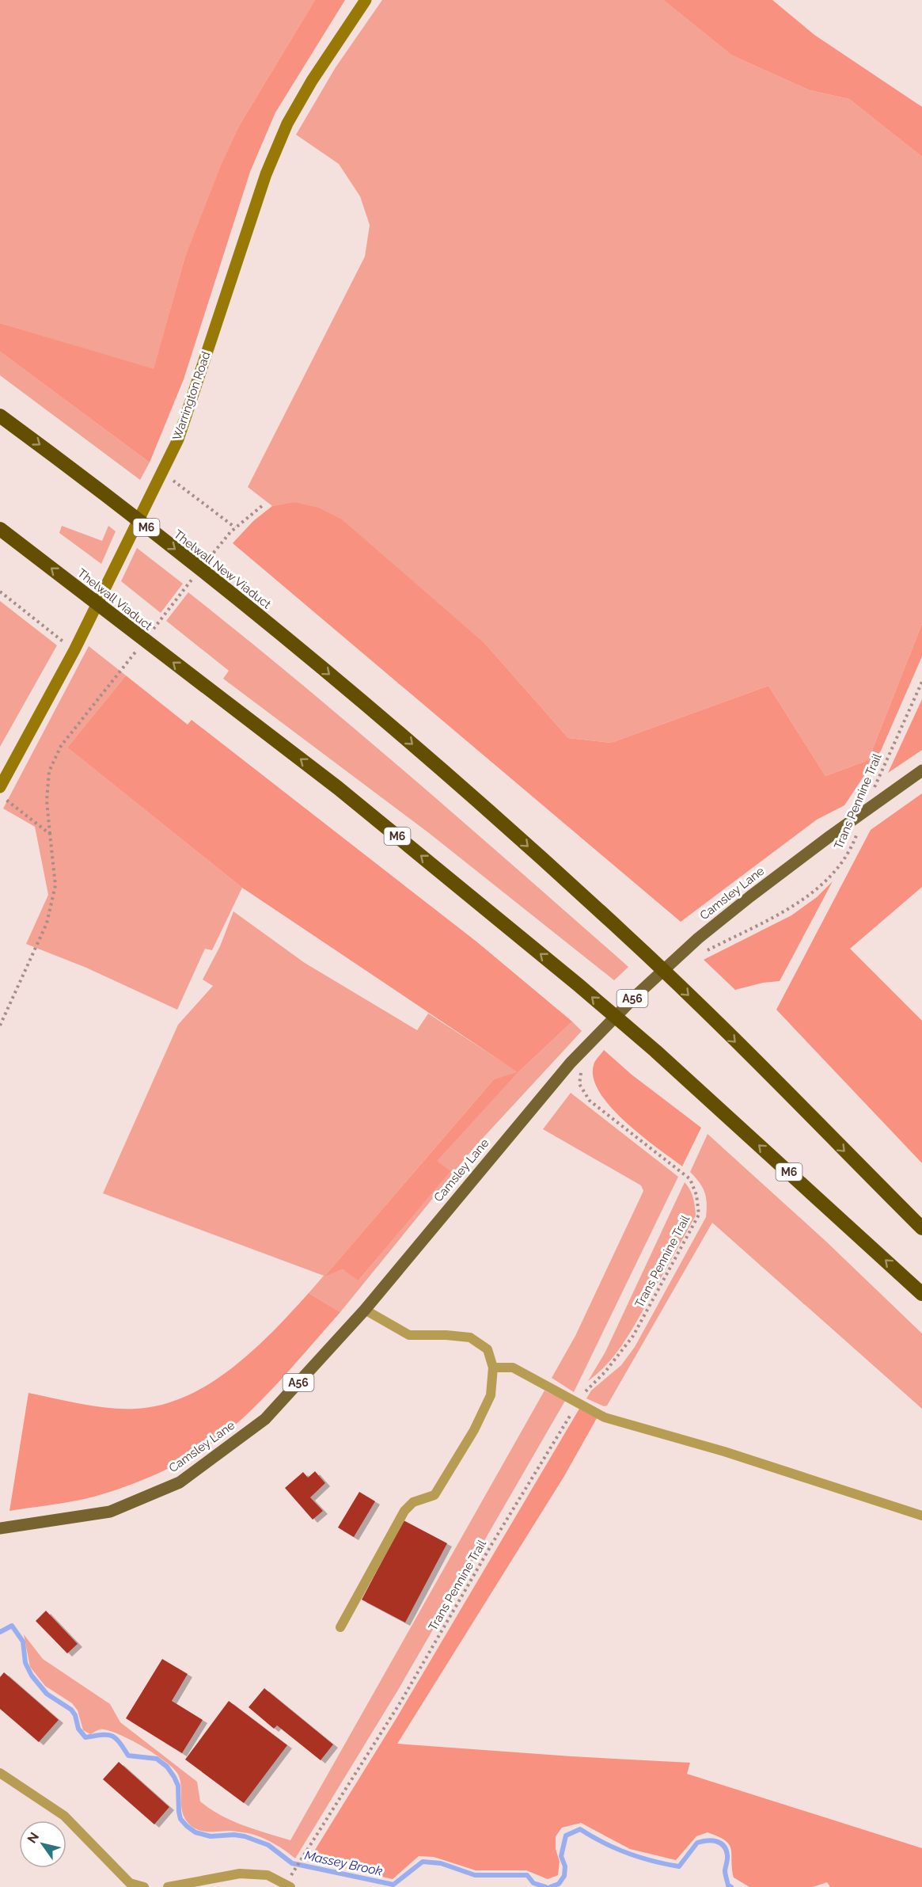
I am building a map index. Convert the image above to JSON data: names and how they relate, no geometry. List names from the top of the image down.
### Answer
{
  "streets": {
    "highway": ["M6", "Thelwall New Viaduct", "Thelwall Viaduct"],
    "main road": ["Camsley Lane", "A56"],
    "street": ["Warrington Road"],
    "path": ["Trans Pennine Trail"]
  },
  "one_way": ["Thelwall New Viaduct", "Thelwall Viaduct"],
  "water": ["Massey Brook"],
  "north": "top left"
}
